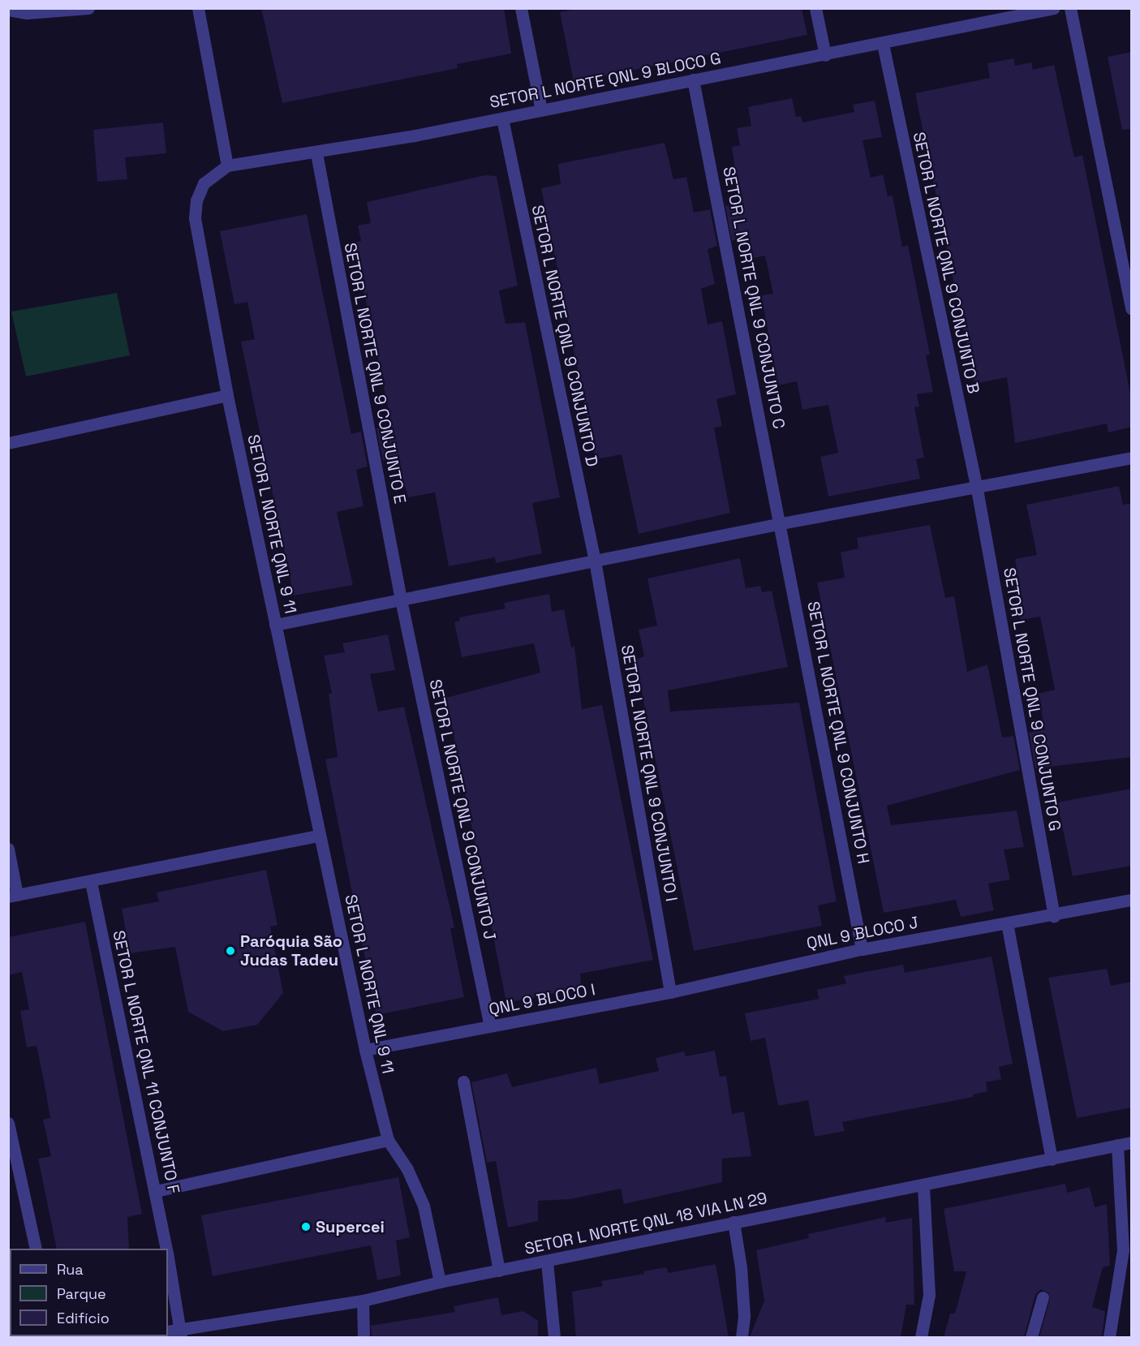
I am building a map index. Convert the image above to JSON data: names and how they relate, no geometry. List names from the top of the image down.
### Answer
{
  "streets": {
    "street": [
      "SETOR L NORTE QNL 9 BLOCO G",
      "SETOR L NORTE QNL 9 CONJUNTO B",
      "SETOR L NORTE QNL 9 CONJUNTO C",
      "SETOR L NORTE QNL 9 CONJUNTO D",
      "SETOR L NORTE QNL 9 CONJUNTO E",
      "SETOR L NORTE QNL 9 11",
      "SETOR L NORTE QNL 9 CONJUNTO G",
      "SETOR L NORTE QNL 9 CONJUNTO H",
      "SETOR L NORTE QNL 9 CONJUNTO I",
      "SETOR L NORTE QNL 9 CONJUNTO J",
      "QNL 9 BLOCO J",
      "QNL 9 BLOCO I",
      "SETOR L NORTE QNL 11 CONJUNTO F",
      "SETOR L NORTE QNL 18 VIA LN 29"
    ]
  },
  "crossings": [
    ["SETOR L NORTE QNL 9 BLOCO G", "SETOR L NORTE QNL 9 CONJUNTO B"],
    ["SETOR L NORTE QNL 9 BLOCO G", "SETOR L NORTE QNL 9 CONJUNTO C"],
    ["SETOR L NORTE QNL 9 BLOCO G", "SETOR L NORTE QNL 9 CONJUNTO D"],
    ["SETOR L NORTE QNL 9 BLOCO G", "SETOR L NORTE QNL 9 CONJUNTO E"],
    ["SETOR L NORTE QNL 9 BLOCO G", "SETOR L NORTE QNL 9 11"],
    ["SETOR L NORTE QNL 9 CONJUNTO B", "SETOR L NORTE QNL 9 CONJUNTO G"],
    ["SETOR L NORTE QNL 9 CONJUNTO C", "SETOR L NORTE QNL 9 CONJUNTO H"],
    ["SETOR L NORTE QNL 9 CONJUNTO D", "SETOR L NORTE QNL 9 CONJUNTO I"],
    ["SETOR L NORTE QNL 9 CONJUNTO E", "SETOR L NORTE QNL 9 CONJUNTO J"],
    ["SETOR L NORTE QNL 9 11", "QNL 9 BLOCO I"],
    ["SETOR L NORTE QNL 9 11", "SETOR L NORTE QNL 18 VIA LN 29"],
    ["SETOR L NORTE QNL 9 CONJUNTO G", "QNL 9 BLOCO J"],
    ["SETOR L NORTE QNL 9 CONJUNTO H", "QNL 9 BLOCO J"],
    ["SETOR L NORTE QNL 9 CONJUNTO I", "QNL 9 BLOCO I"],
    ["SETOR L NORTE QNL 9 CONJUNTO J", "QNL 9 BLOCO I"],
    ["QNL 9 BLOCO J", "QNL 9 BLOCO I"],
    ["SETOR L NORTE QNL 11 CONJUNTO F", "SETOR L NORTE QNL 18 VIA LN 29"]
  ],
  "places": ["Paróquia São Judas Tadeu", "Supercei"],
  "legend": ["Rua", "Parque", "Edifício"]
}
